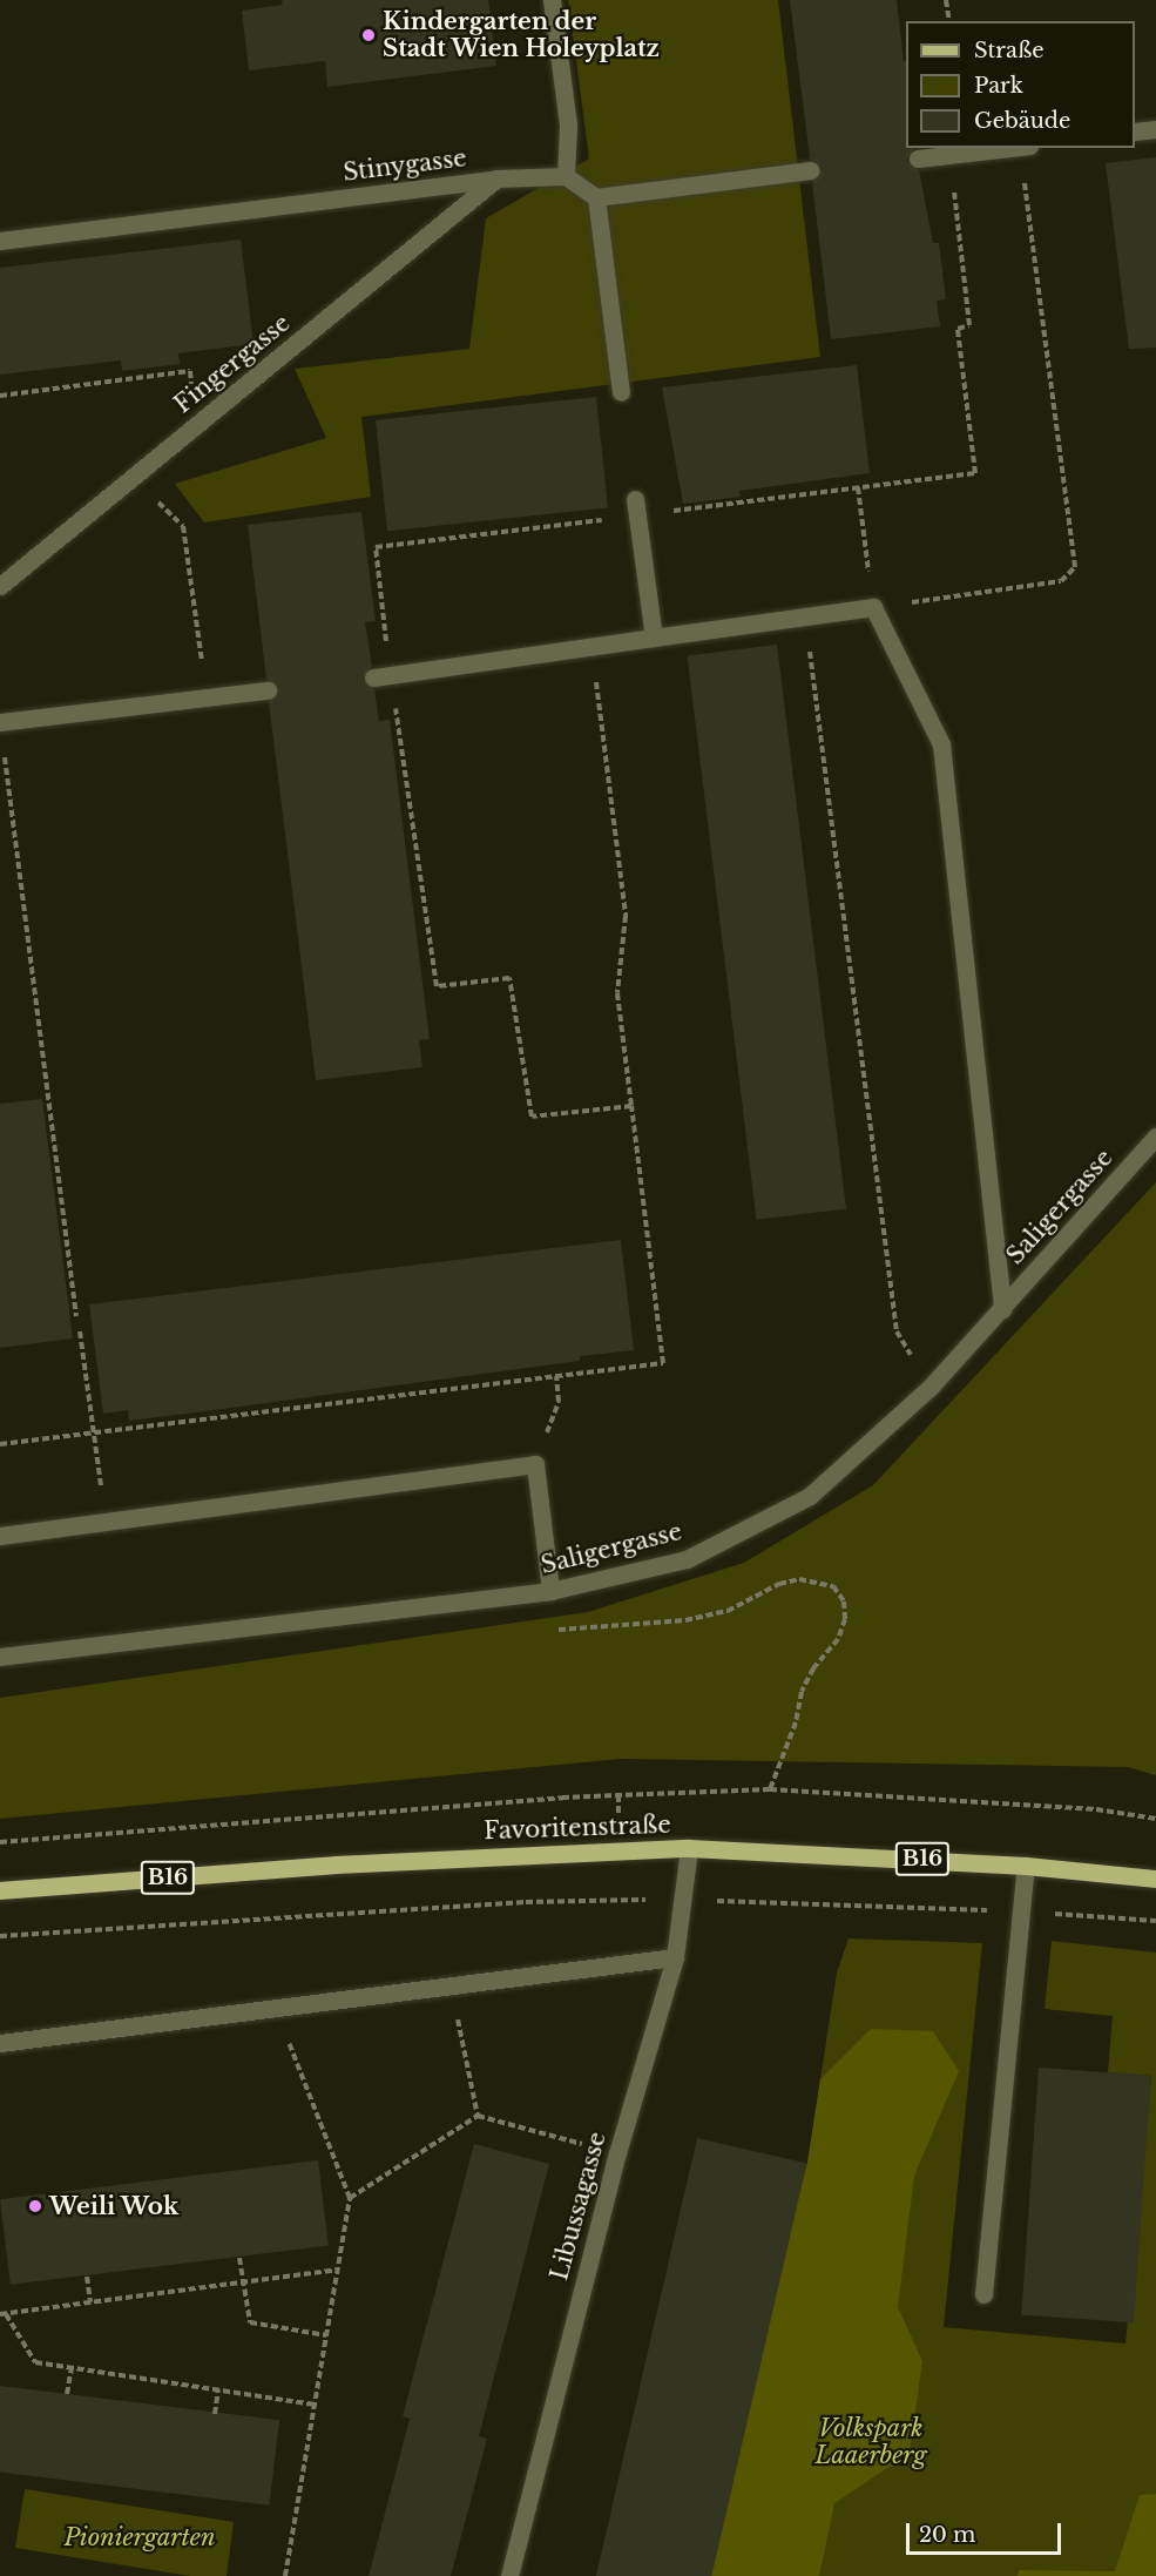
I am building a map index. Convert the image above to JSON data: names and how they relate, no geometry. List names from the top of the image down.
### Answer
{
  "streets": {
    "main road": ["Favoritenstraße", "B16"],
    "street": [
      "Stinygasse",
      "Fingergasse",
      "Saligergasse",
      "Libussagasse"
    ]
  },
  "crossings": [
    ["Stinygasse", "Fingergasse"],
    ["Favoritenstraße", "Libussagasse"]
  ],
  "parks": ["Volkspark Laaerberg", "Pioniergarten"],
  "places": ["Kindergarten der Stadt Wien Holeyplatz", "Weili Wok"],
  "legend": ["Straße", "Park", "Gebäude"],
  "scale_bar": "20 m"
}
